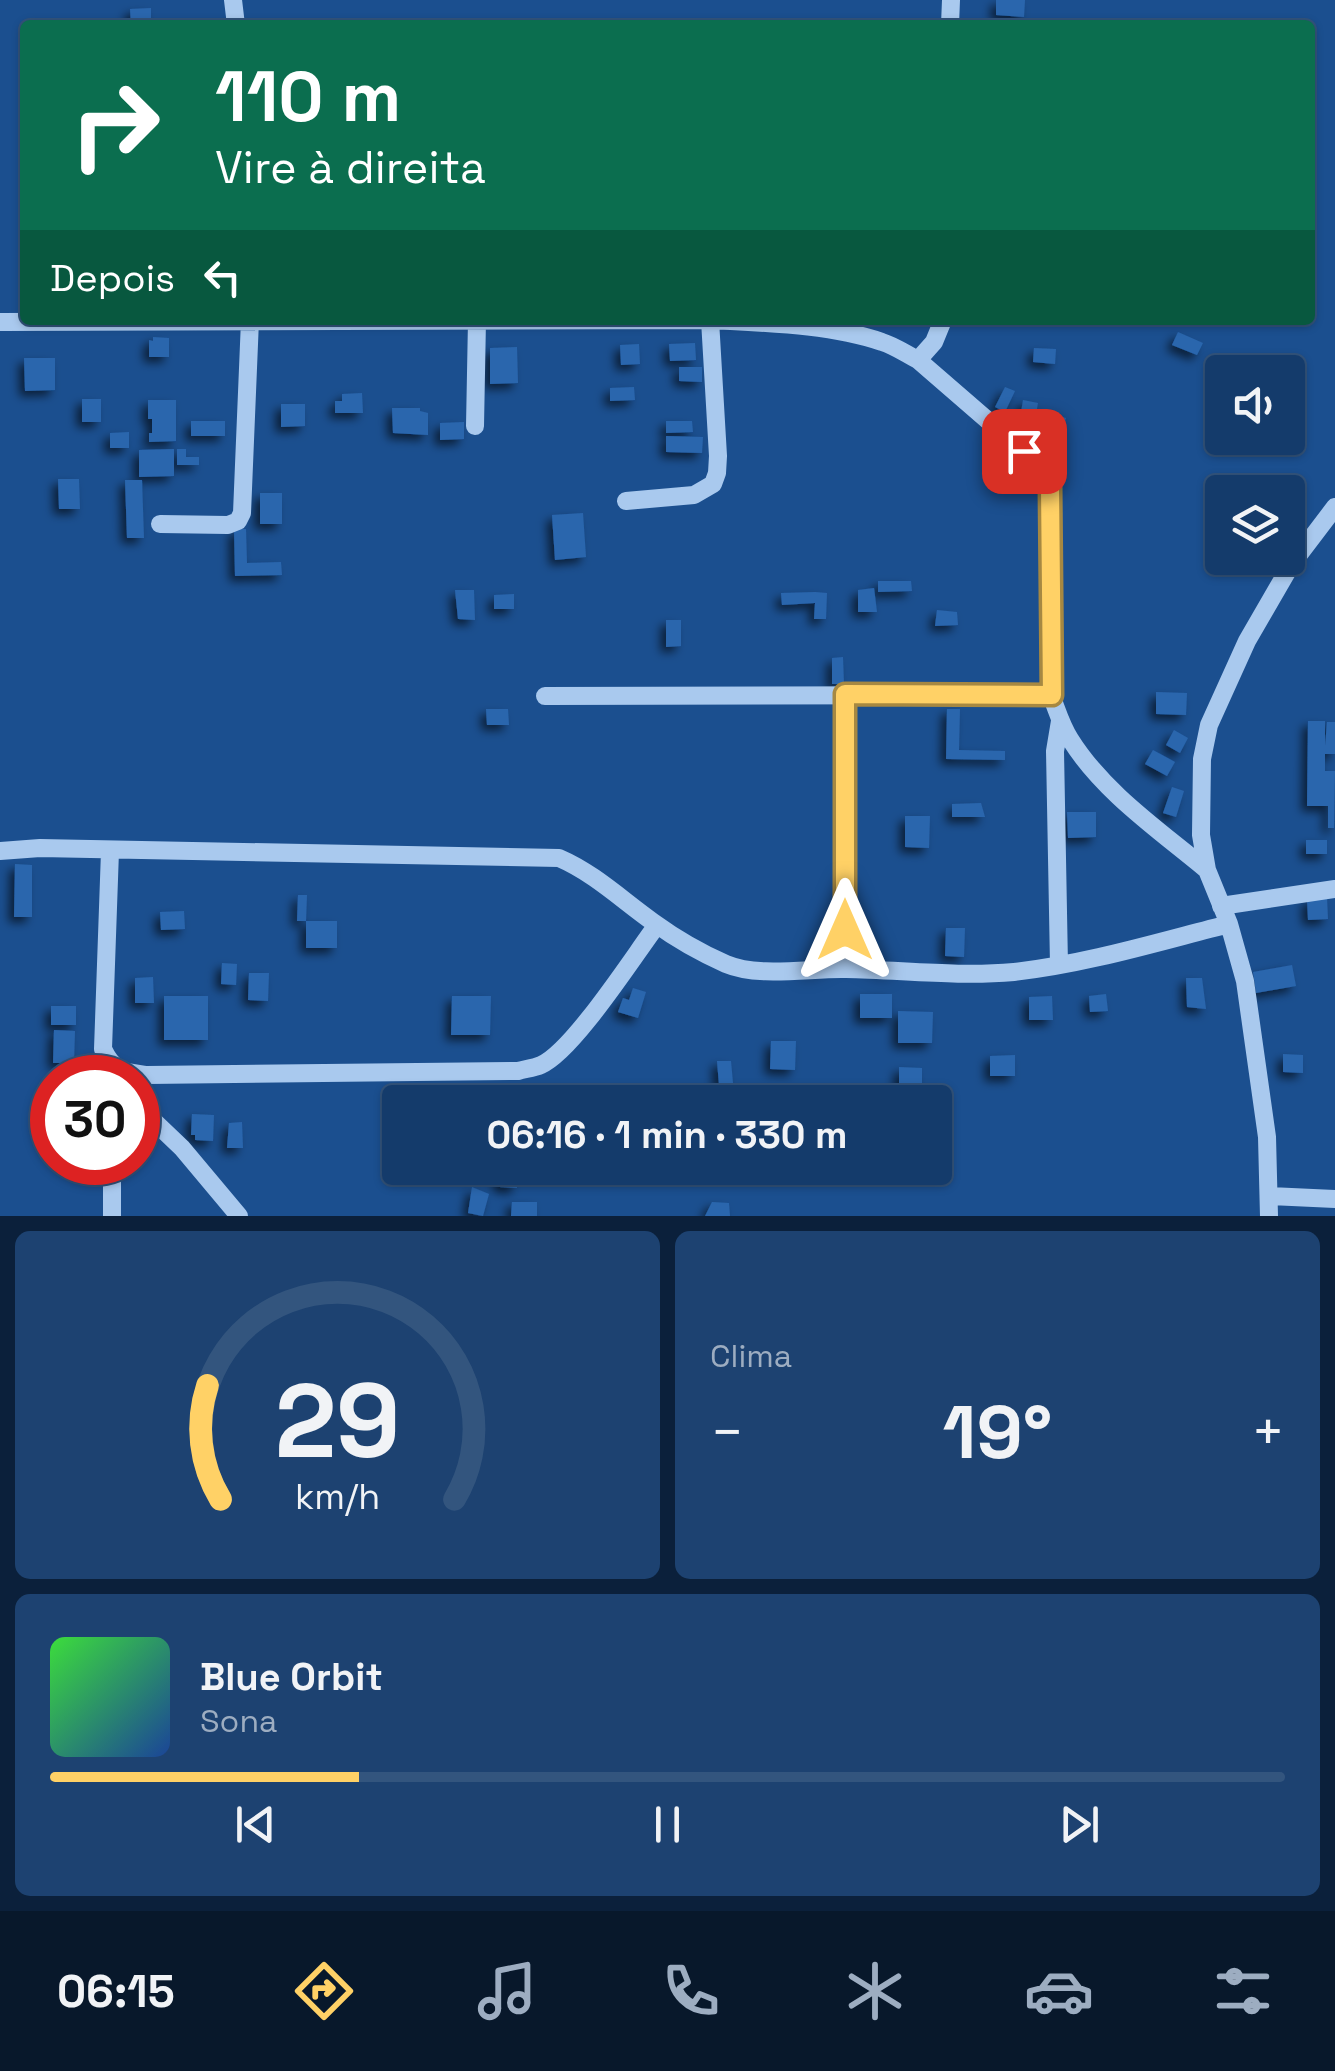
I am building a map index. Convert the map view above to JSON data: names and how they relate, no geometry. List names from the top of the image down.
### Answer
{
  "page": {
    "turn": ["110 m", "Vire à direita"],
    "then": "Depois",
    "limit": "30",
    "trip": "06:16 · 1 min · 330 m",
    "tile": "Clima",
    "heat": ["−", "19°", "+"],
    "song": ["Blue Orbit", "Sona"],
    "tabs": "06:15",
    "gauge": ["29", "km/h"]
  }
}
